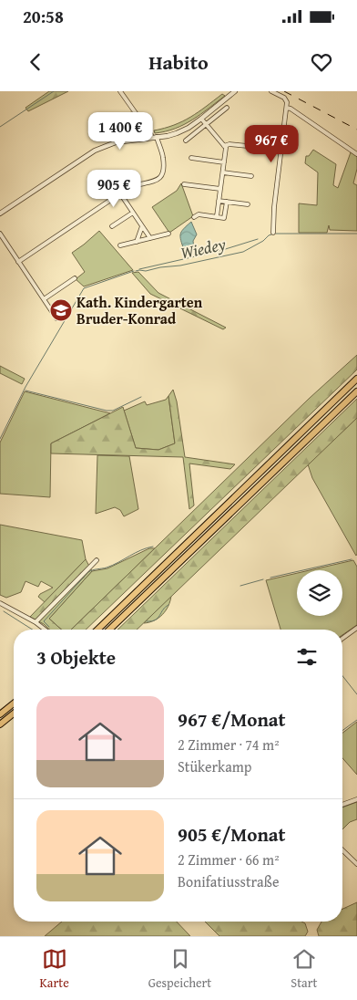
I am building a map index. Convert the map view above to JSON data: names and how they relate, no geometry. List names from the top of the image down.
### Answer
{
  "water": ["Wiedey"],
  "places": {
    "school or university": ["Kath. Kindergarten Bruder-Konrad"]
  },
  "page": {
    "status": "20:58",
    "header": "Habito",
    "price": ["1 400 €", "967 €", "905 €"],
    "heading": "3 Objekte",
    "list": [
      {
        "name": "967 €/Monat",
        "note": "2 Zimmer · 74 m² · Stükerkamp"
      },
      {
        "name": "905 €/Monat",
        "note": "2 Zimmer · 66 m² · Bonifatiusstraße"
      }
    ],
    "tabs": ["Karte", "Gespeichert", "Start"]
  }
}
